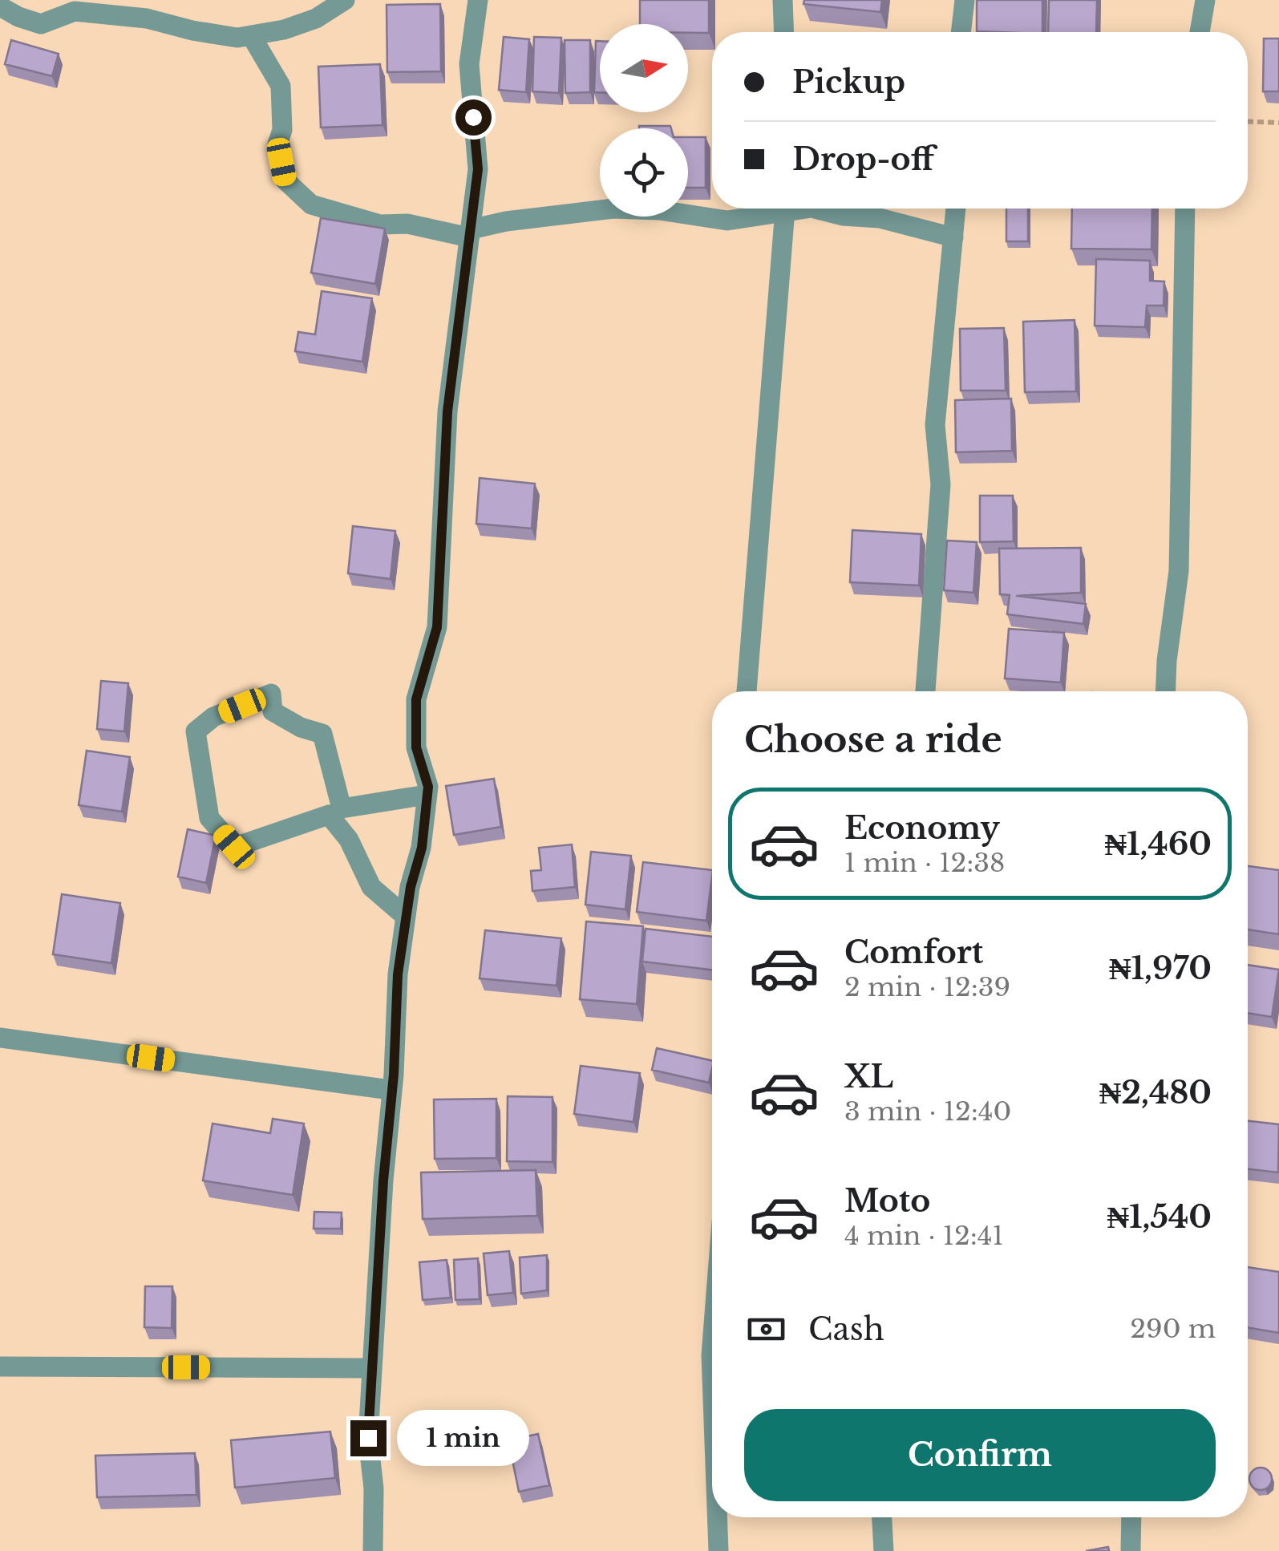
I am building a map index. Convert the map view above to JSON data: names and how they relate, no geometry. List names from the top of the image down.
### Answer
{
  "north": "right",
  "page": {
    "banner": ["Pickup", "Drop-off"],
    "heading": "Choose a ride",
    "list": [
      {
        "name": "Economy",
        "note": "1 min · 12:38",
        "value": "₦1,460"
      },
      {
        "name": "Comfort",
        "note": "2 min · 12:39",
        "value": "₦1,970"
      },
      {
        "name": "XL",
        "note": "3 min · 12:40",
        "value": "₦2,480"
      },
      {
        "name": "Moto",
        "note": "4 min · 12:41",
        "value": "₦1,540"
      }
    ],
    "pay": ["Cash", "290 m"],
    "buttons": "Confirm",
    "bubble": "1 min"
  }
}
